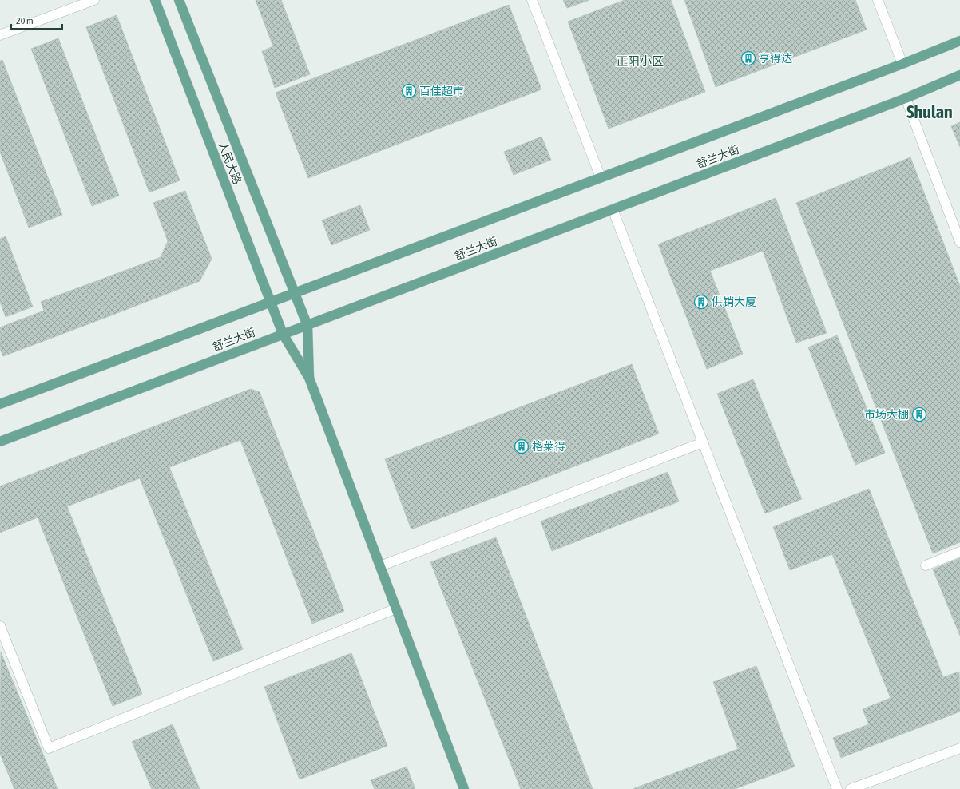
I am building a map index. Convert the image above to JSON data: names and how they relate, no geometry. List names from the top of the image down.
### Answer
{
  "streets": {
    "main road": ["舒兰大街", "人民大路"]
  },
  "crossings": [
    ["舒兰大街", "人民大路"]
  ],
  "districts": ["正阳小区", "Shulan"],
  "places": {
    "building": [
      "亨得达",
      "百佳超市",
      "供销大厦",
      "市场大棚",
      "格莱得"
    ]
  },
  "scale_bar": "20 m"
}
